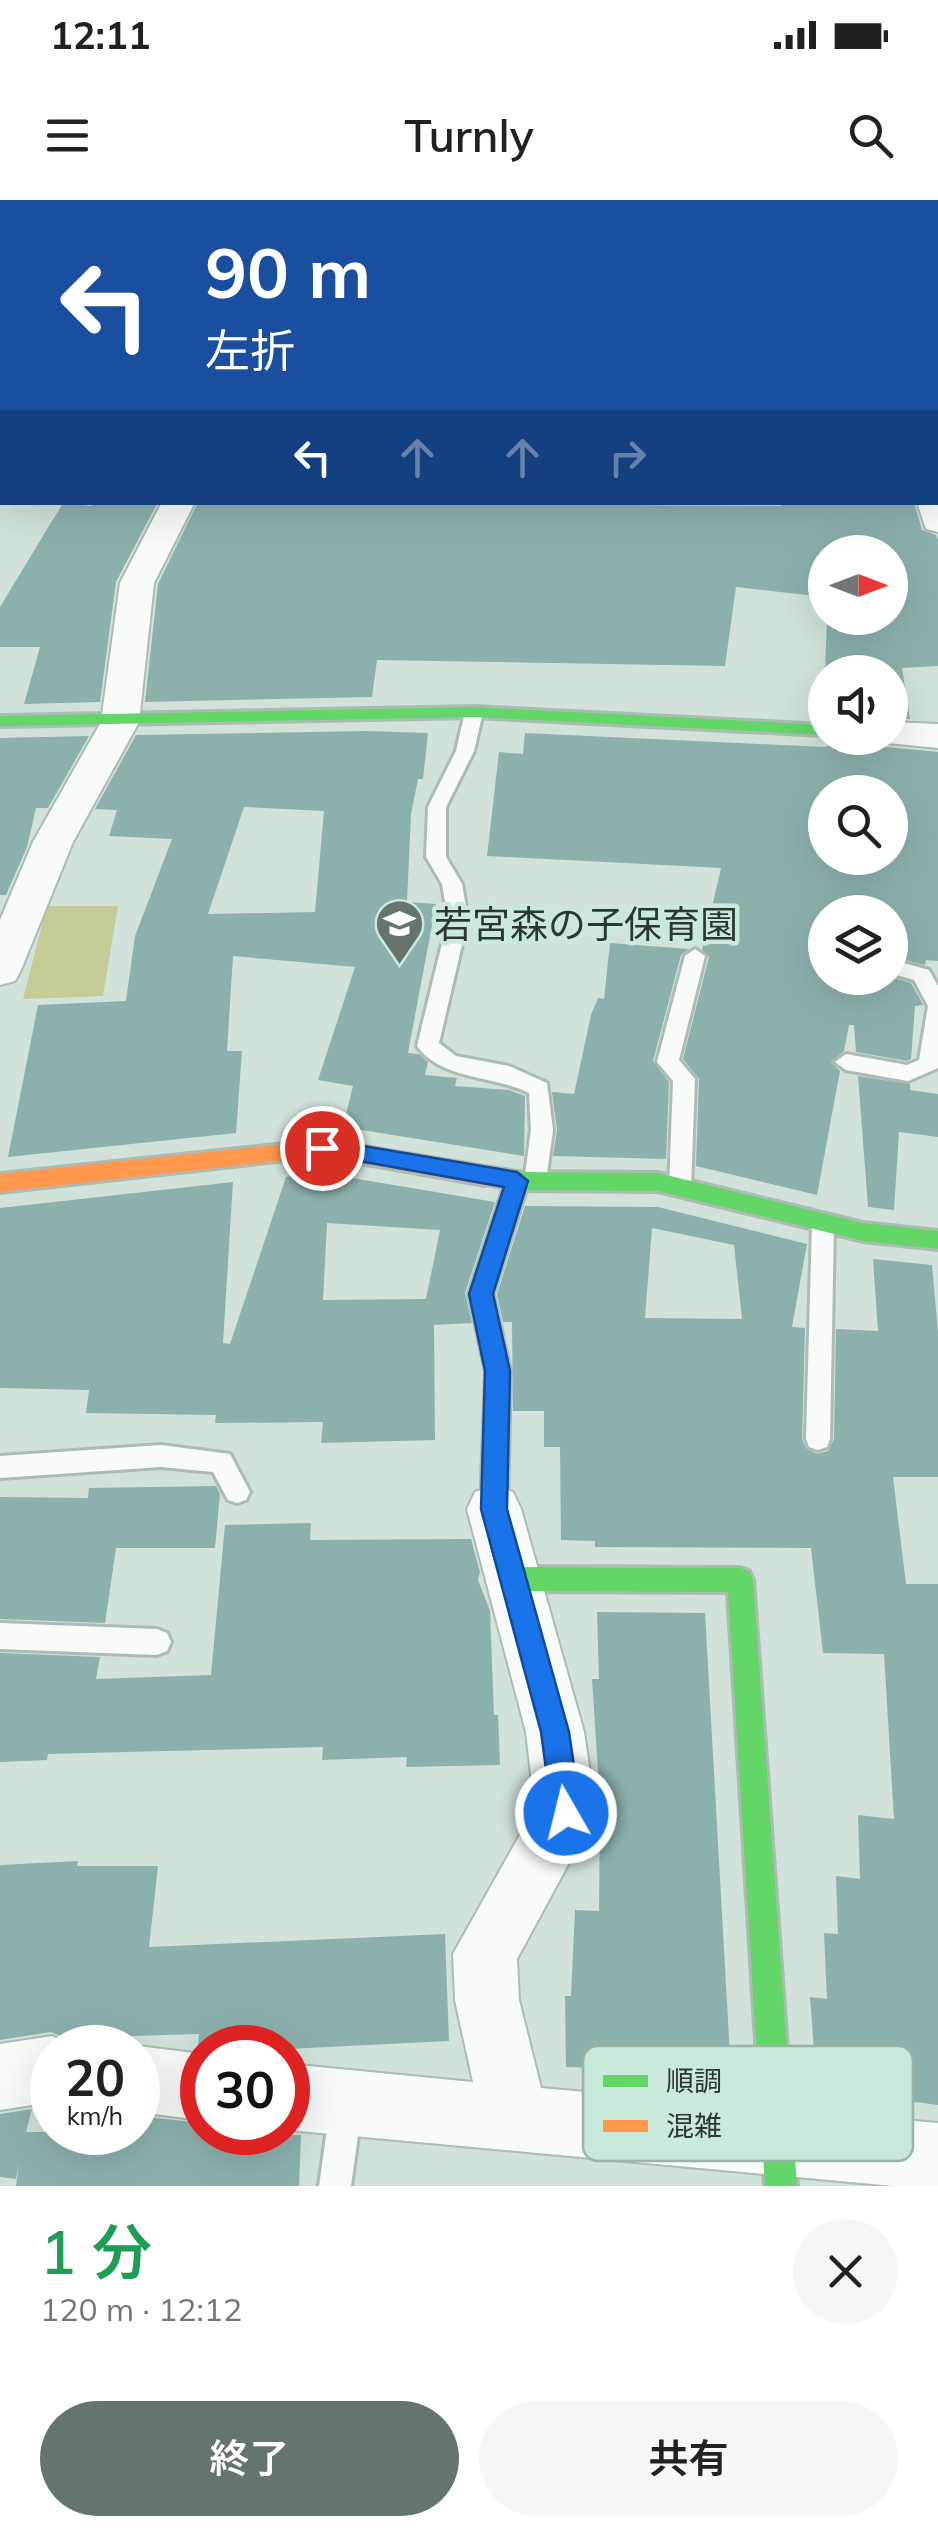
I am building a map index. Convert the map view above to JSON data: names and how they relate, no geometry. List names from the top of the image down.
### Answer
{
  "places": {
    "school or university": ["若宮森の子保育園"]
  },
  "legend": ["順調", "混雑"],
  "north": "right",
  "page": {
    "status": "12:11",
    "header": "Turnly",
    "turn": ["90 m", "左折"],
    "speed": "20 km/h",
    "limit": "30",
    "heading": ["1 分", "120 m · 12:12"],
    "buttons": ["終了", "共有"]
  }
}
